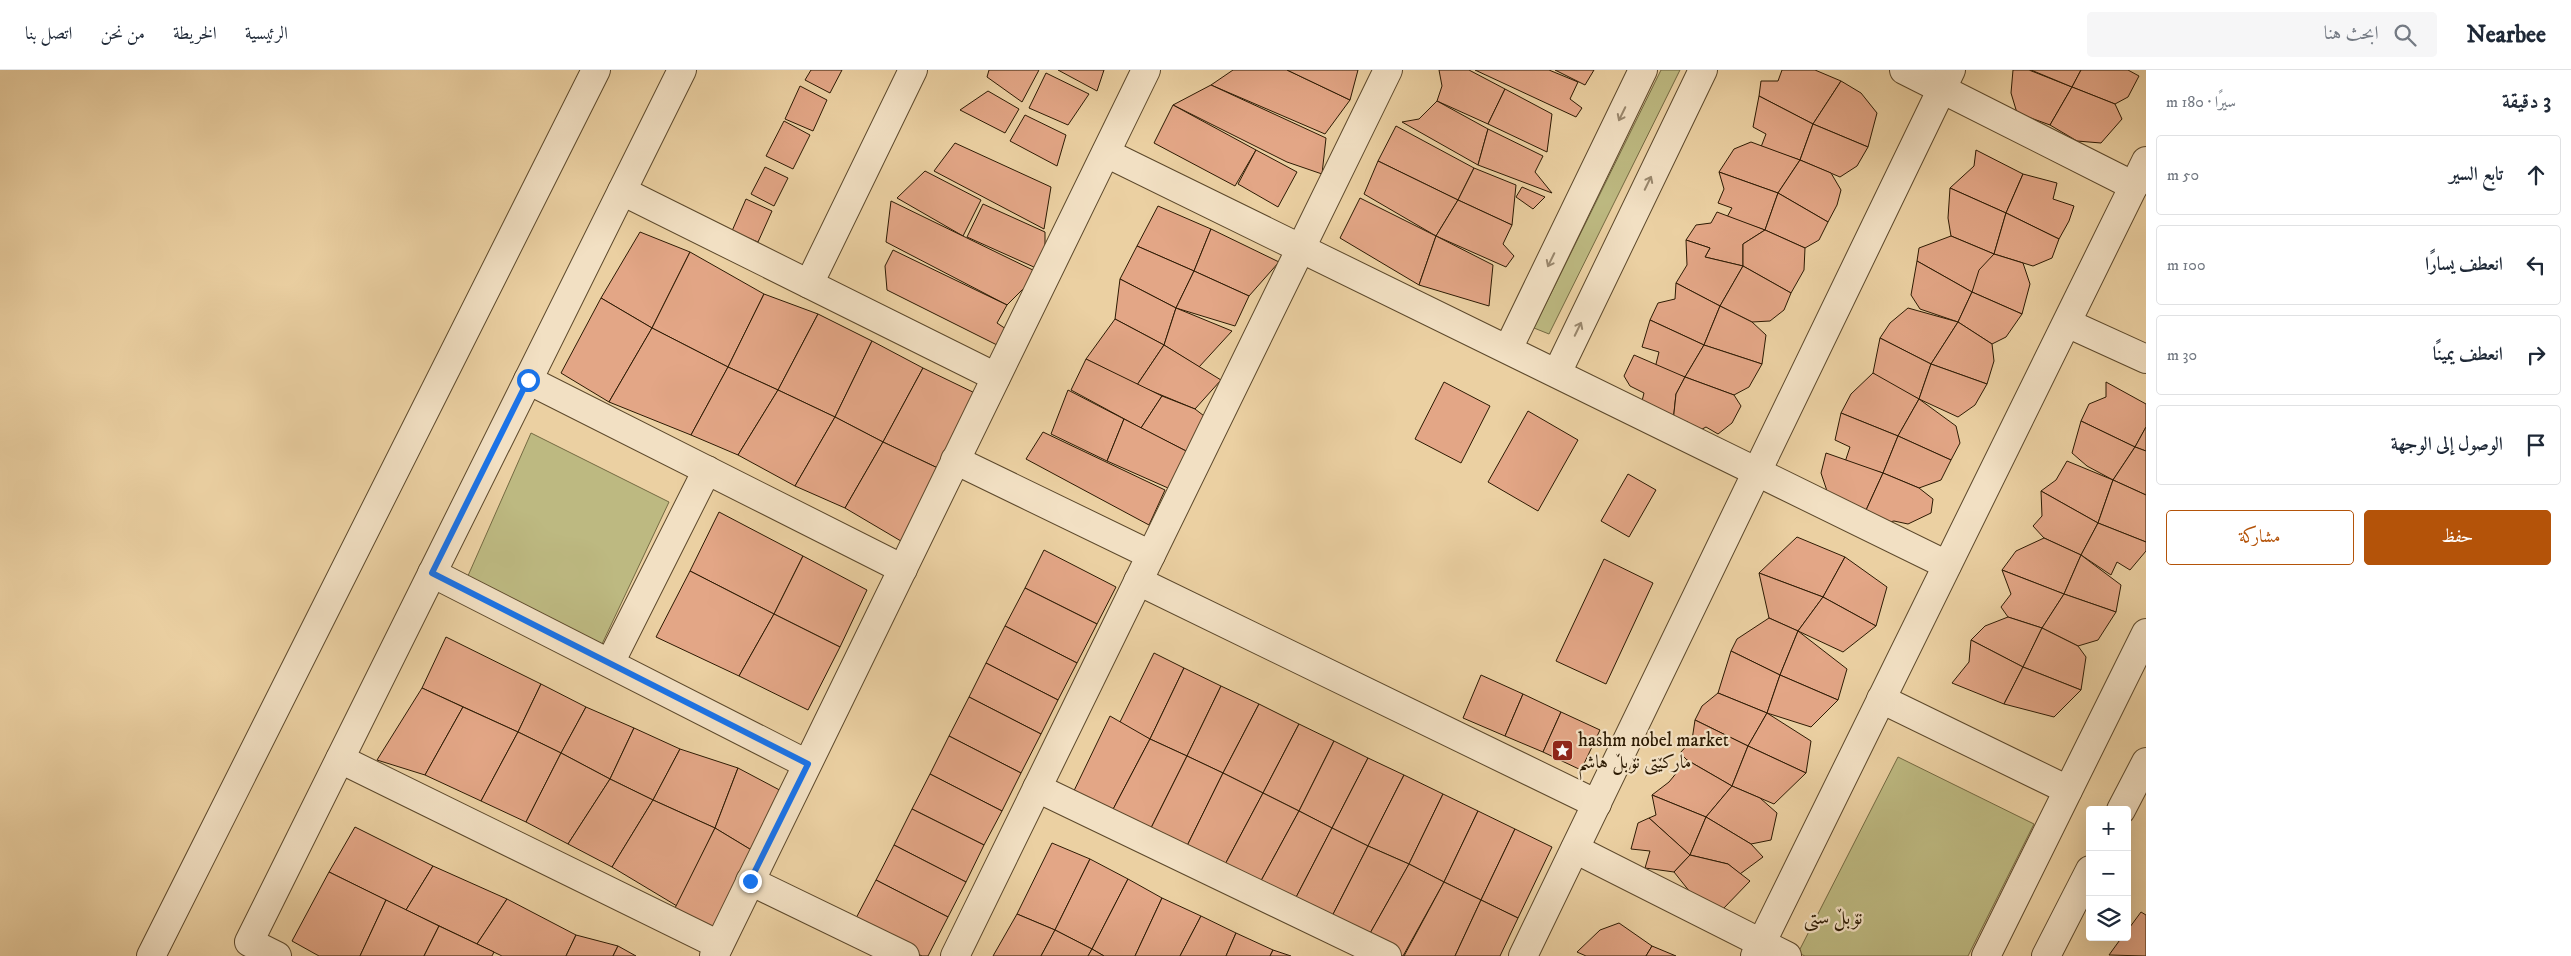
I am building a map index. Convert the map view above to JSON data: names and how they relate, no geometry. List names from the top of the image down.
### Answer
{
  "districts": ["نۆبڵ ستی"],
  "places": {
    "place": ["hashm nobel market مارکێتی نۆبڵ هاشم"]
  },
  "page": {
    "header": "Nearbee",
    "search": "ابحث هنا",
    "nav": [
      "الرئيسية",
      "الخريطة",
      "من نحن",
      "اتصل بنا"
    ],
    "heading": ["3 دقيقة", "سيرًا · 180 m"],
    "list": [
      ["تابع السير", "50 m"],
      ["انعطف يسارًا", "100 m"],
      ["انعطف يمينًا", "30 m"],
      "الوصول إلى الوجهة"
    ],
    "buttons": ["حفظ", "مشاركة"],
    "map_buttons": ["+", "−"]
  }
}
